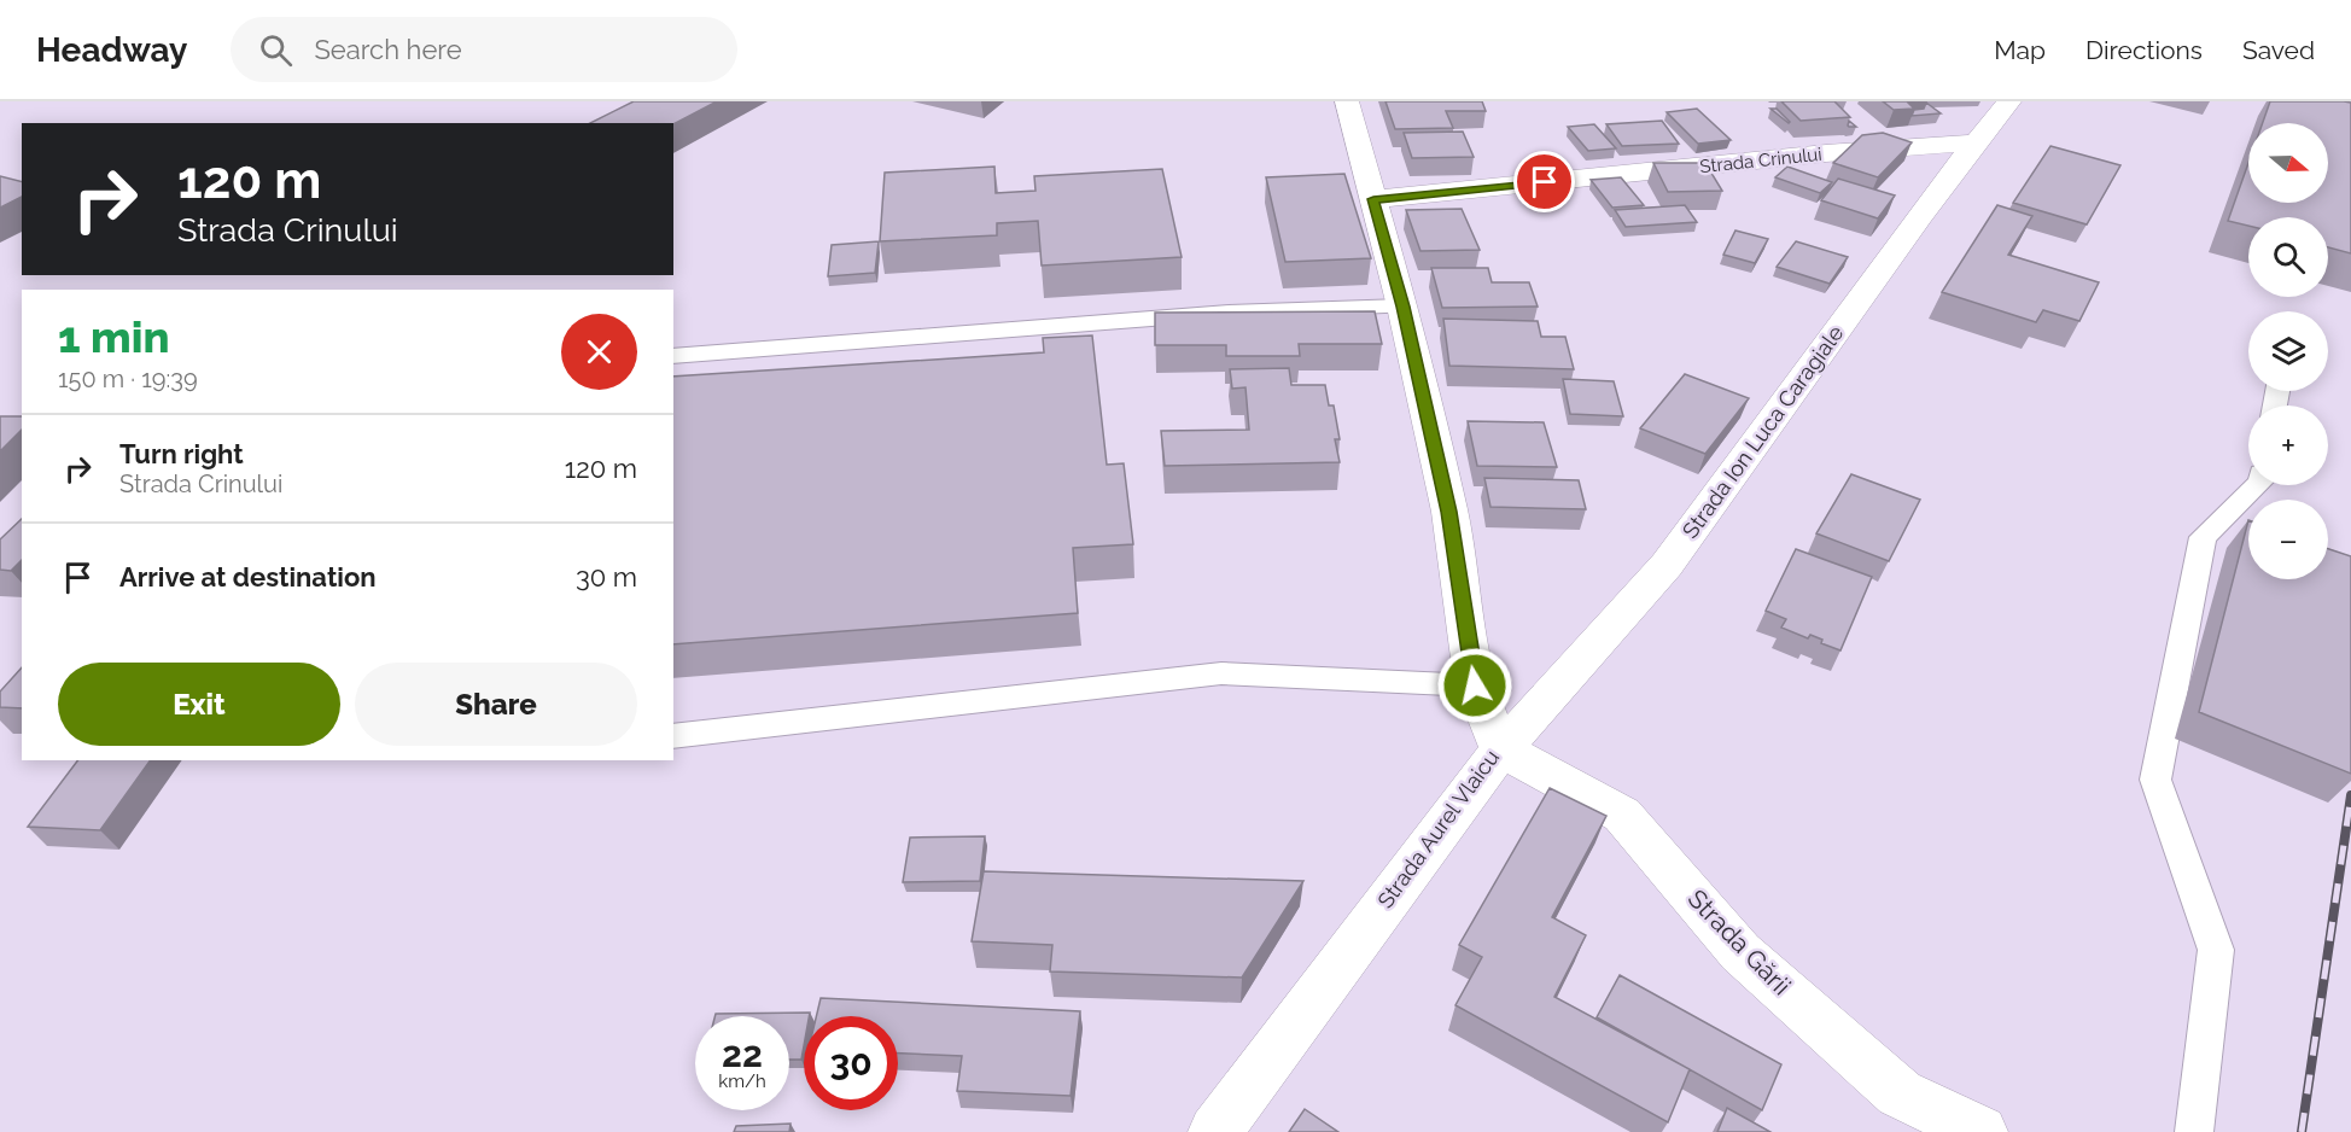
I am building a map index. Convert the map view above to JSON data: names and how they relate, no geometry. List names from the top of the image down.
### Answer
{
  "streets": {
    "street": [
      "Strada Crinului",
      "Strada Ion Luca Caragiale",
      "Strada Aurel Vlaicu",
      "Strada Gării"
    ]
  },
  "crossings": [
    ["Strada Crinului", "Strada Ion Luca Caragiale"],
    ["Strada Crinului", "Strada Aurel Vlaicu"],
    ["Strada Ion Luca Caragiale", "Strada Aurel Vlaicu"],
    ["Strada Ion Luca Caragiale", "Strada Gării"],
    ["Strada Aurel Vlaicu", "Strada Gării"]
  ],
  "north": "right",
  "page": {
    "header": "Headway",
    "search": "Search here",
    "nav": ["Map", "Directions", "Saved"],
    "map_buttons": ["+", "−"],
    "turn": ["120 m", "Strada Crinului"],
    "heading": ["1 min", "150 m · 19:39"],
    "list": [
      {
        "name": "Turn right",
        "note": "Strada Crinului",
        "value": "120 m"
      },
      {
        "name": "Arrive at destination",
        "value": "30 m"
      }
    ],
    "buttons": ["Exit", "Share"],
    "speed": "22 km/h",
    "limit": "30"
  }
}
